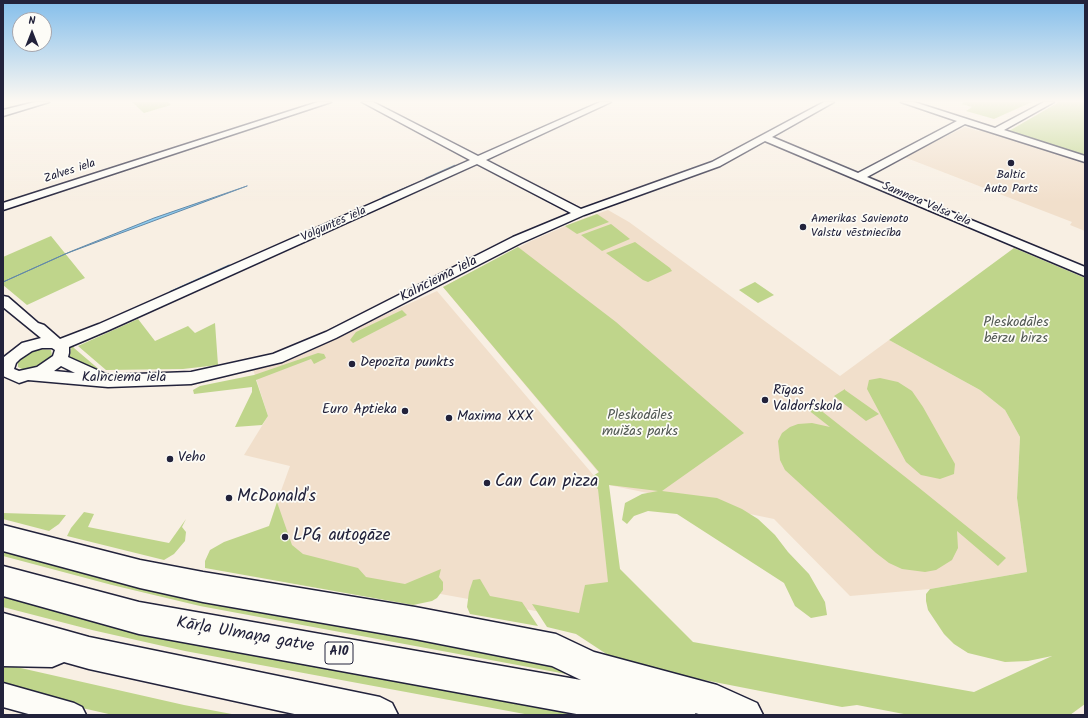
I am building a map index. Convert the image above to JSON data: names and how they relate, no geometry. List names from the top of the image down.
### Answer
{
  "streets": {
    "highway": ["Kārļa Ulmaņa gatve", "A10"],
    "street": [
      "Zalves iela",
      "Samnera Velsa iela",
      "Volguntes iela",
      "Kalnciema iela"
    ]
  },
  "crossings": [
    ["Samnera Velsa iela", "Kalnciema iela"]
  ],
  "parks": ["Pleskodāles bērzu birzs", "Pleskodāles muižas parks"],
  "places": [
    "Baltic Auto Parts",
    "Amerikas Savienoto Valstu vēstniecība",
    "Depozīta punkts",
    "Rīgas Valdorfskola",
    "Euro Aptieka",
    "Maxima XXX",
    "Veho",
    "Can Can pizza",
    "McDonald's",
    "LPG autogāze"
  ],
  "north": "top"
}
